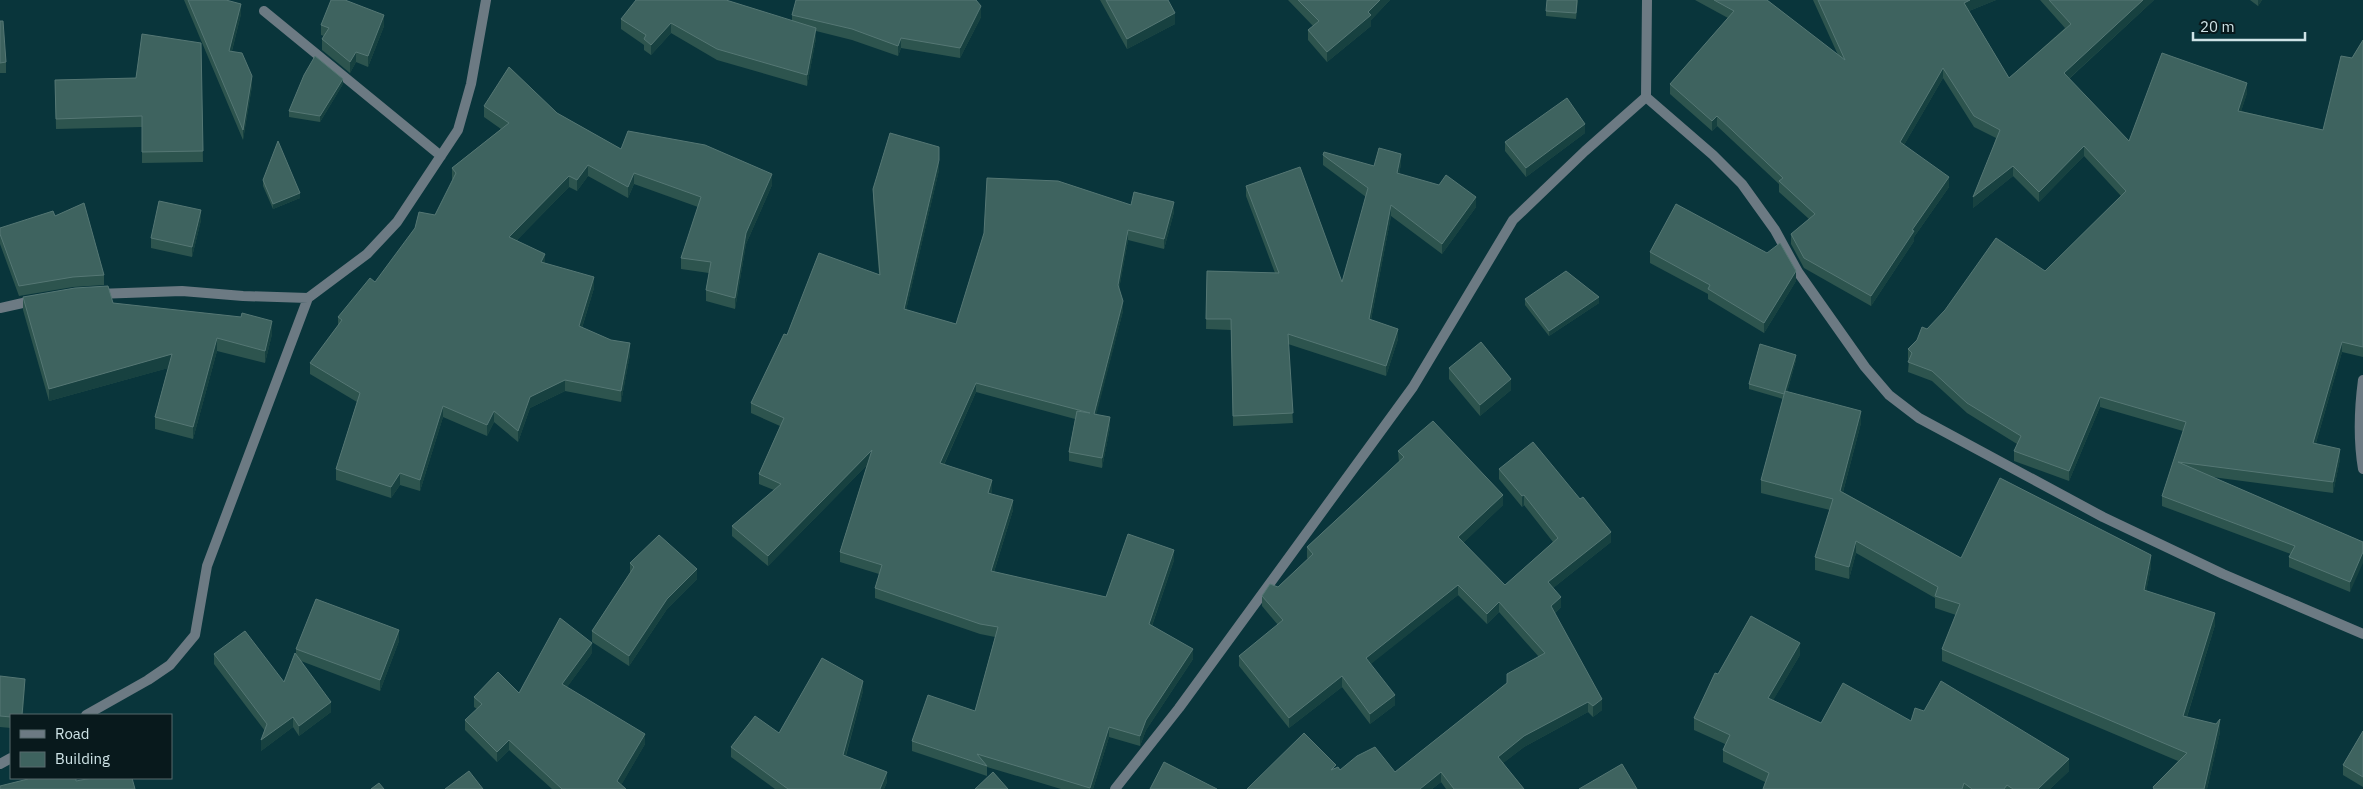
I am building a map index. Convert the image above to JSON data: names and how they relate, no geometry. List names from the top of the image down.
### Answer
{
  "legend": ["Road", "Building"],
  "scale_bar": "20 m"
}
